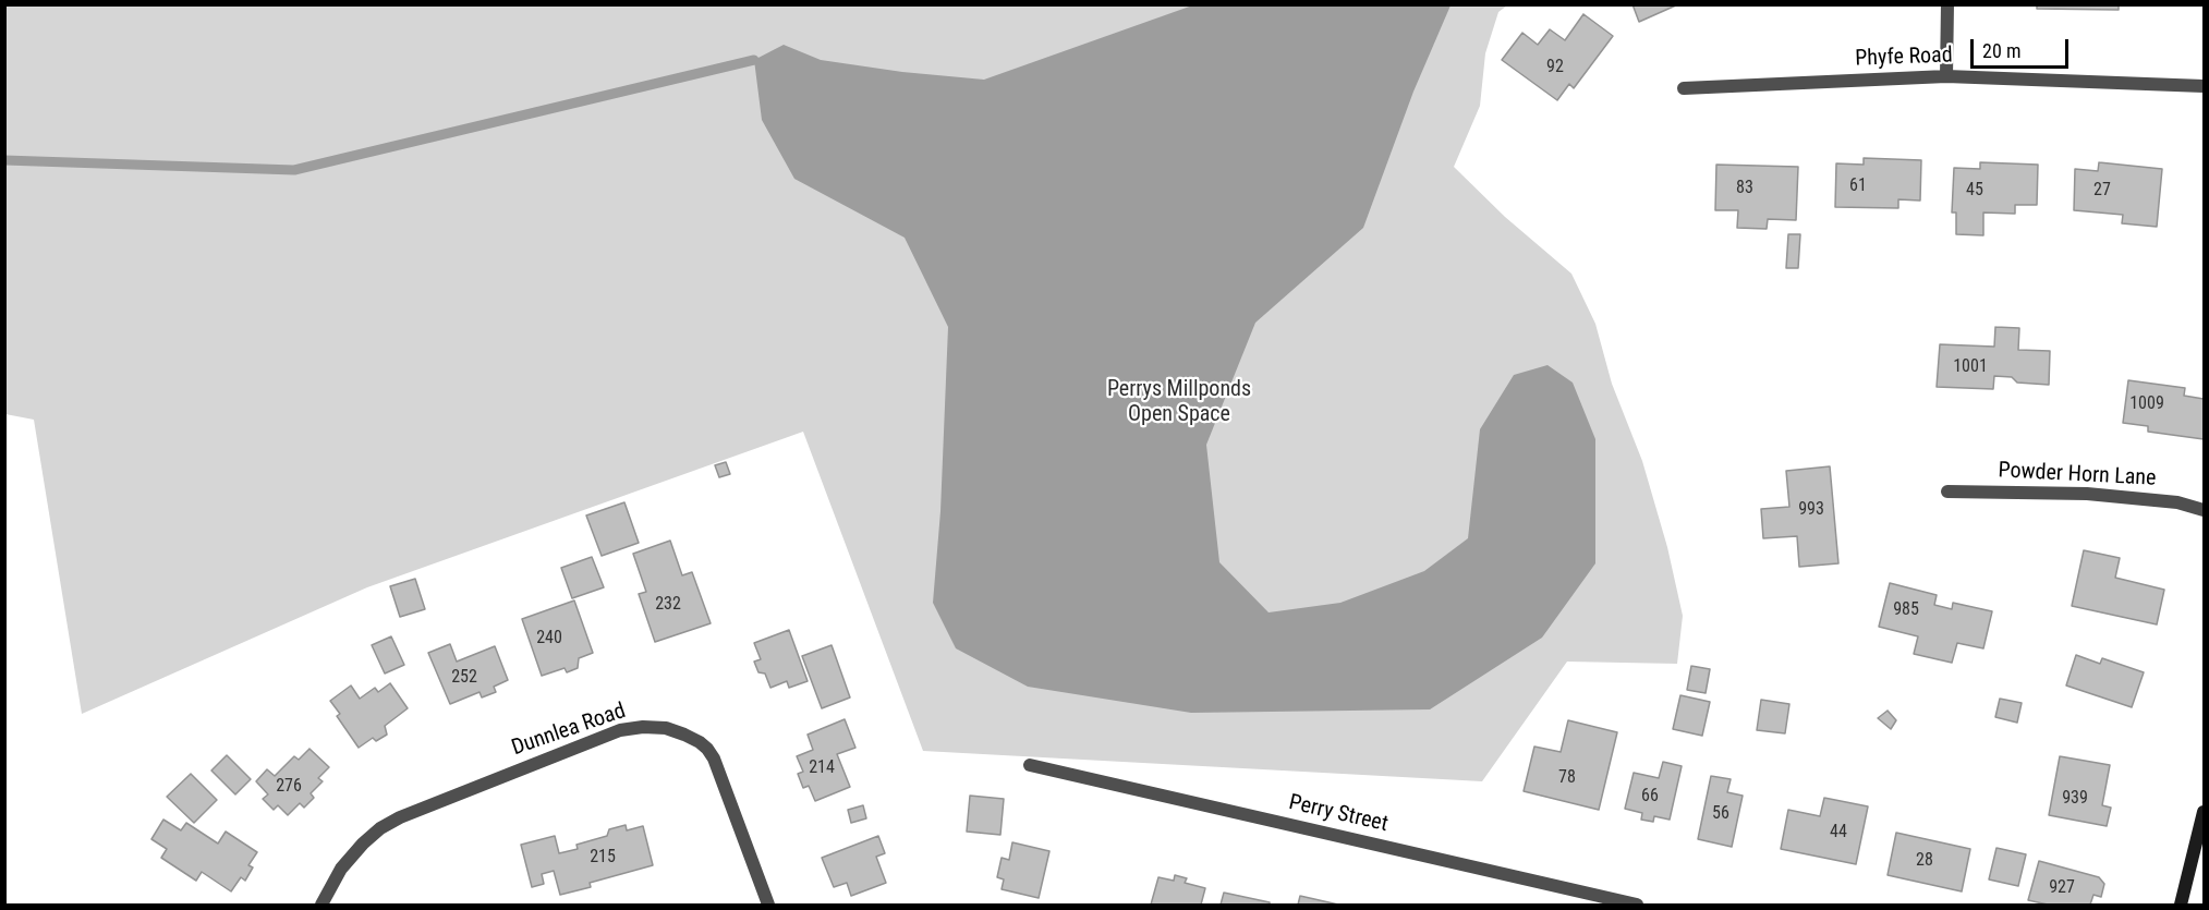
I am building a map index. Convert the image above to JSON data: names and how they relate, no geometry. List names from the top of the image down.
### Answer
{
  "streets": {
    "street": [
      "Phyfe Road",
      "Powder Horn Lane",
      "Dunnlea Road",
      "Perry Street"
    ]
  },
  "parks": ["Perrys Millponds Open Space"],
  "house_numbers": [
    "92",
    "61",
    "83",
    "45",
    "27",
    "1001",
    "1009",
    "993",
    "232",
    "985",
    "240",
    "252",
    "214",
    "78",
    "276",
    "66",
    "939",
    "56",
    "44",
    "215",
    "28",
    "927"
  ],
  "scale_bar": "20 m"
}
